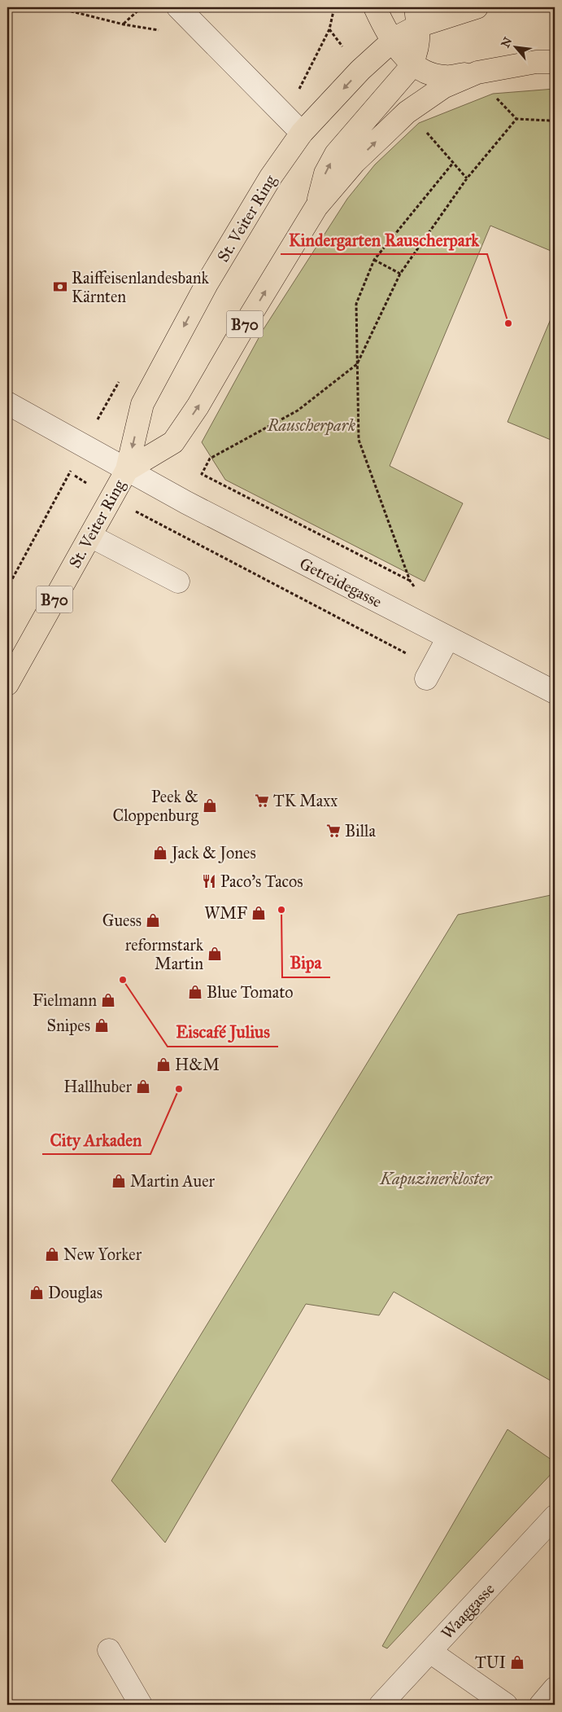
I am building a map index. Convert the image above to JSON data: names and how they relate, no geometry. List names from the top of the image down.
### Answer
{
  "streets": {
    "main road": ["St. Veiter Ring", "B70"],
    "street": ["Getreidegasse", "Waaggasse"]
  },
  "crossings": [
    ["St. Veiter Ring", "B70"],
    ["St. Veiter Ring", "Getreidegasse"]
  ],
  "parks": ["Rauscherpark", "Kapuzinerkloster"],
  "places": {
    "bank": ["Raiffeisenlandesbank Kärnten"],
    "other": [
      "Kindergarten Rauscherpark",
      "Bipa",
      "Eiscafé Julius",
      "City Arkaden"
    ],
    "supermarket": ["TK Maxx", "Billa"],
    "shop": [
      "Peek & Cloppenburg",
      "Jack & Jones",
      "WMF",
      "Guess",
      "reformstark Martin",
      "Blue Tomato",
      "Fielmann",
      "Snipes",
      "H&M",
      "Hallhuber",
      "Martin Auer",
      "New Yorker",
      "Douglas",
      "TUI"
    ],
    "restaurant": ["Paco's Tacos"]
  },
  "north": "top left"
}
